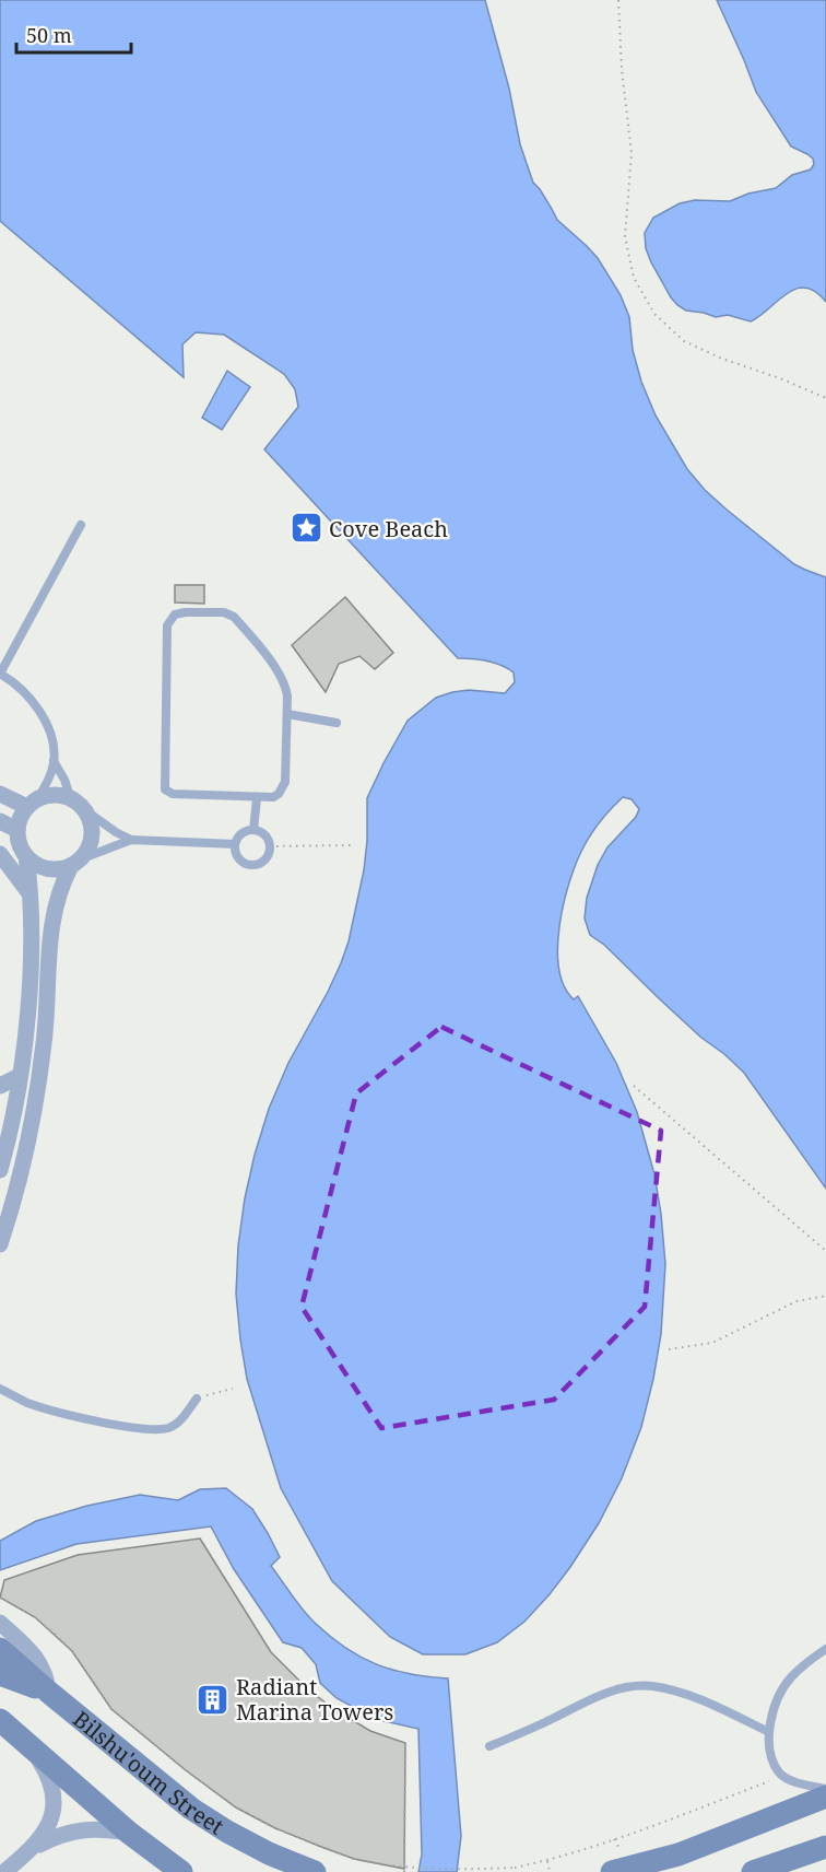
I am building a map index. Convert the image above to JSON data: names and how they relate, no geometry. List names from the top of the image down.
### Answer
{
  "streets": {
    "main road": ["Bilshu'oum Street"]
  },
  "places": {
    "place": ["Cove Beach"],
    "building": ["Radiant Marina Towers"]
  },
  "scale_bar": "50 m"
}
